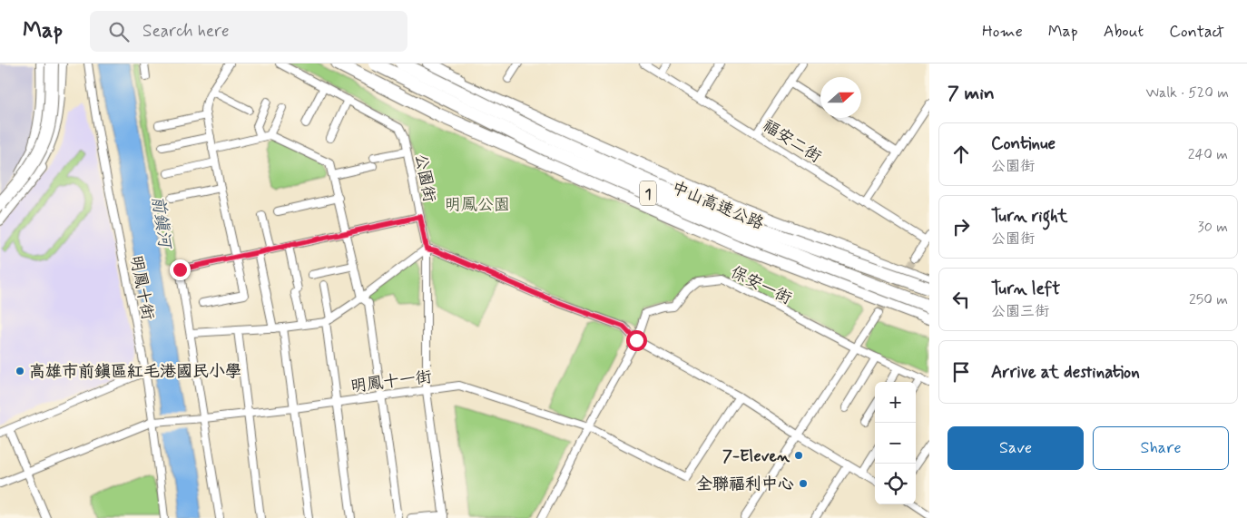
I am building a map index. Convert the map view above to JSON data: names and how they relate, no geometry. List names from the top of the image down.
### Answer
{
  "streets": {
    "highway": ["1", "中山高速公路"],
    "street": [
      "福安二街",
      "公園街",
      "保安一街",
      "明鳳十街",
      "明鳳十一街"
    ]
  },
  "crossings": [
    ["公園街", "明鳳十一街"],
    ["保安一街", "明鳳十一街"],
    ["明鳳十街", "明鳳十一街"]
  ],
  "water": ["前鎮河"],
  "parks": ["明鳳公園"],
  "places": ["高雄市前鎮區紅毛港國民小學", "7-Eleven", "全聯福利中心"],
  "north": "right",
  "page": {
    "header": "Map",
    "search": "Search here",
    "nav": [
      "Home",
      "Map",
      "About",
      "Contact"
    ],
    "heading": ["7 min", "Walk · 520 m"],
    "list": [
      ["Continue", "公園街", "240 m"],
      ["Turn right", "公園街", "30 m"],
      ["Turn left", "公園三街", "250 m"],
      "Arrive at destination"
    ],
    "map_buttons": ["+", "−"],
    "buttons": ["Save", "Share"]
  }
}
